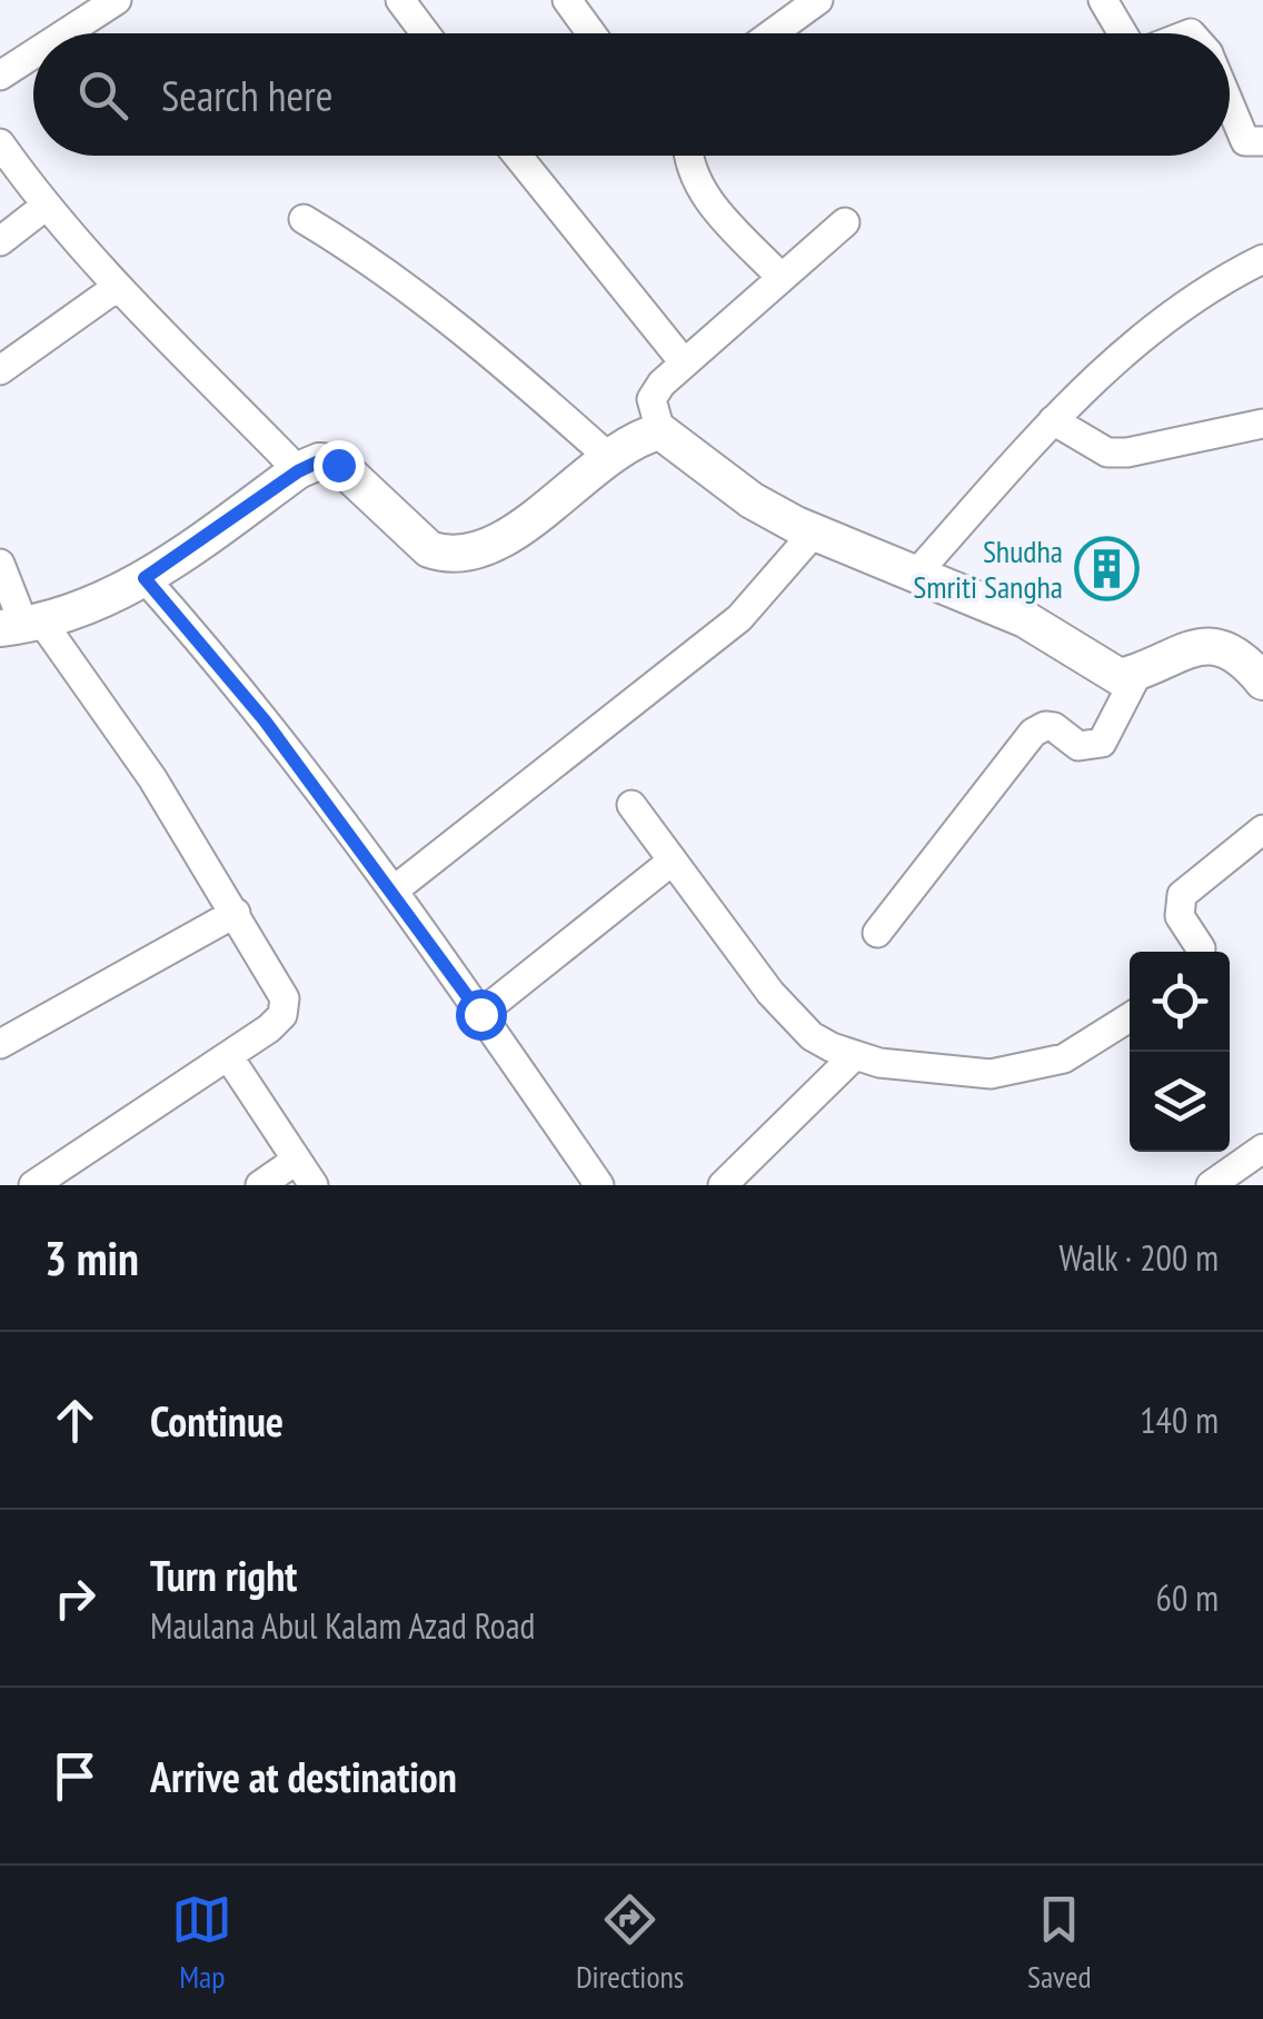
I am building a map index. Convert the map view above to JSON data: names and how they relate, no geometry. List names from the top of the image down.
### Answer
{
  "places": {
    "building": ["Shudha Smriti Sangha"]
  },
  "page": {
    "search": "Search here",
    "heading": ["3 min", "Walk · 200 m"],
    "list": [
      ["Continue", "140 m"],
      ["Turn right", "Maulana Abul Kalam Azad Road", "60 m"],
      "Arrive at destination"
    ],
    "nav": ["Map", "Directions", "Saved"]
  }
}
